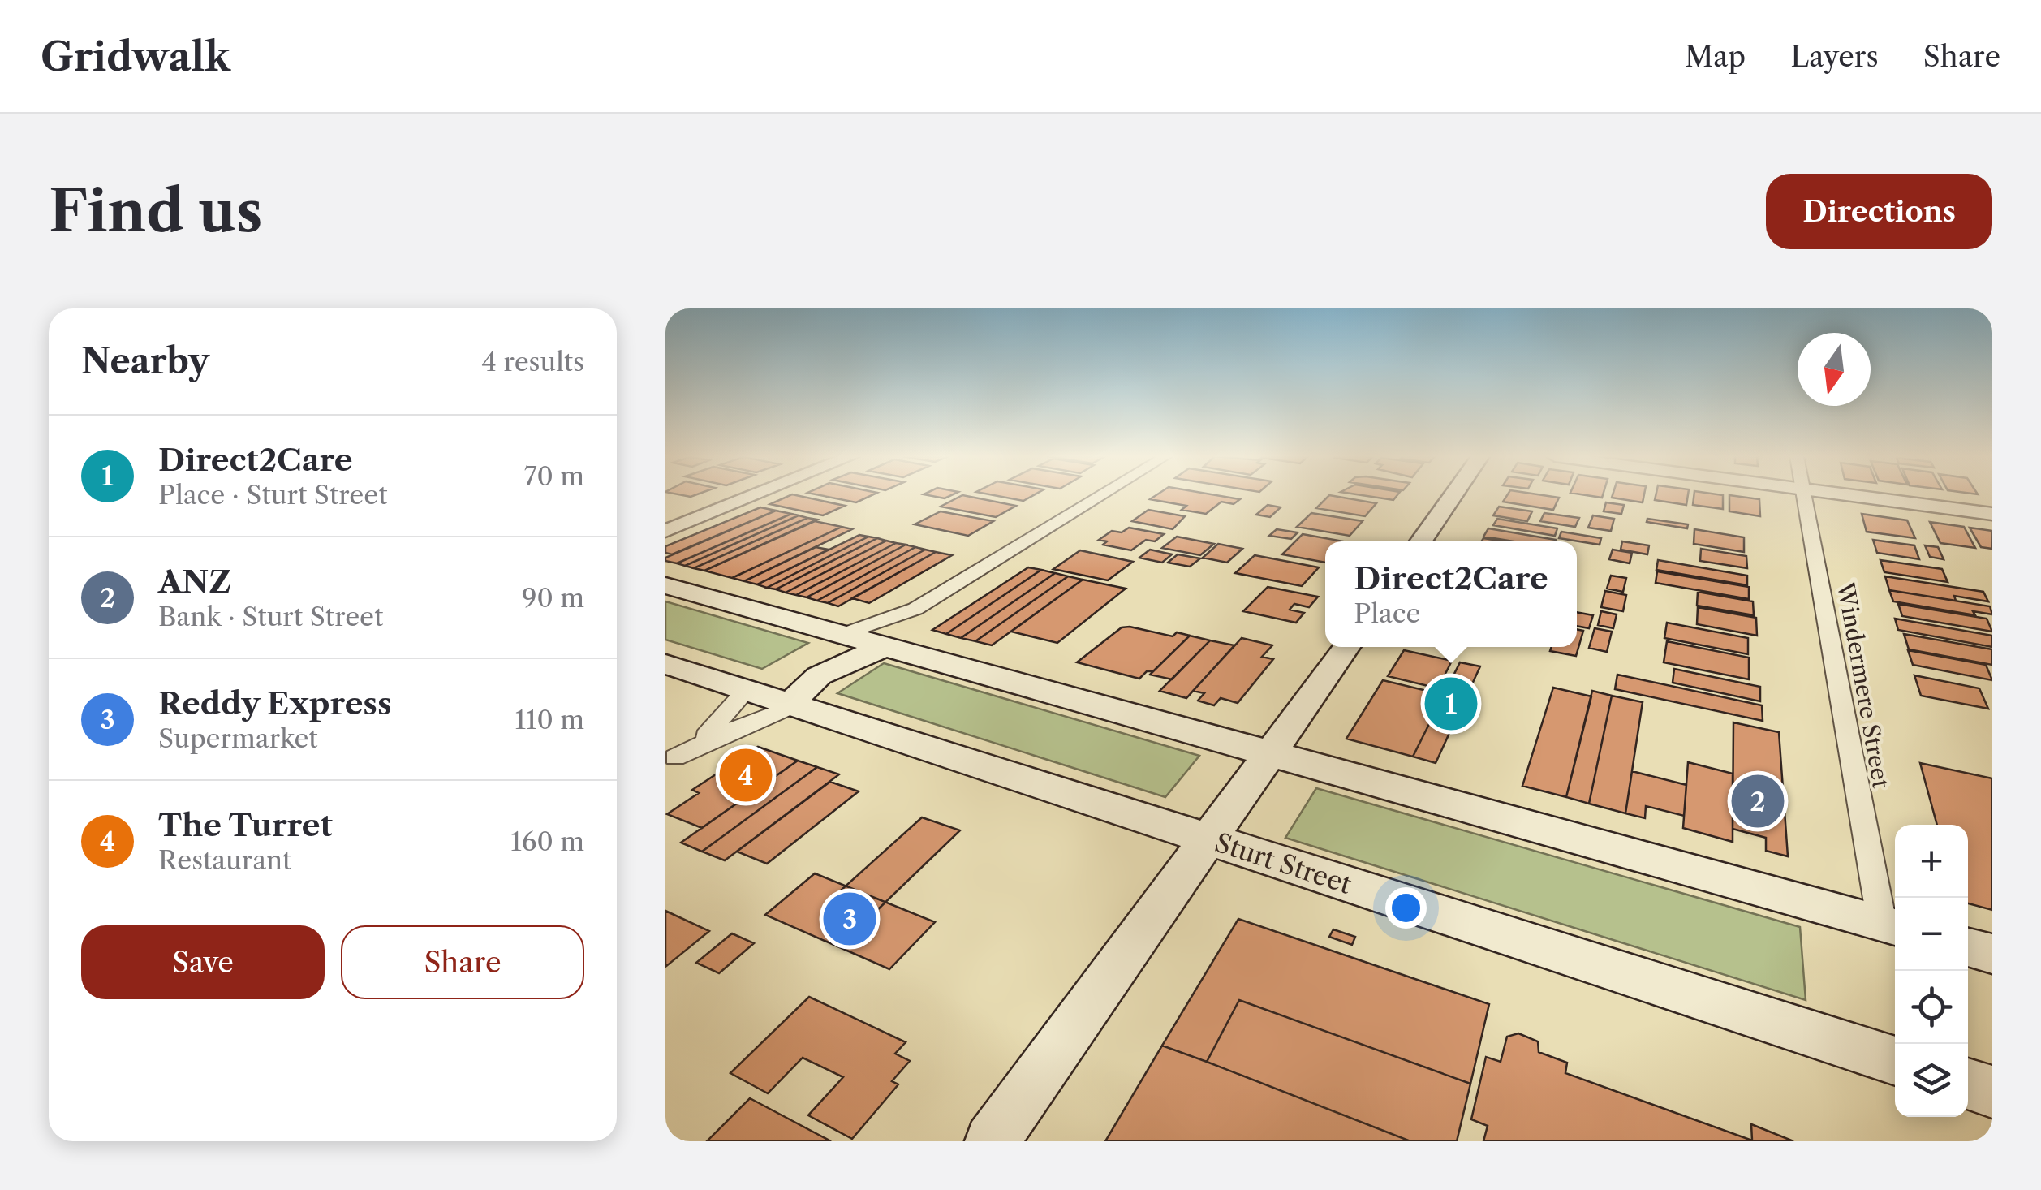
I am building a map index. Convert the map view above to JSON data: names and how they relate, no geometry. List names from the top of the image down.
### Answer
{
  "streets": {
    "main road": ["Sturt Street"],
    "street": ["Windermere Street"]
  },
  "north": "bottom",
  "page": {
    "header": "Gridwalk",
    "nav": ["Map", "Layers", "Share"],
    "buttons": [
      "Directions",
      ["Save", "Share"]
    ],
    "title": "Find us",
    "heading": ["Nearby", "4 results"],
    "list": [
      {
        "mark": "1",
        "name": "Direct2Care",
        "note": "Place · Sturt Street",
        "value": "70 m"
      },
      {
        "mark": "2",
        "name": "ANZ",
        "note": "Bank · Sturt Street",
        "value": "90 m"
      },
      {
        "mark": "3",
        "name": "Reddy Express",
        "note": "Supermarket",
        "value": "110 m"
      },
      {
        "mark": "4",
        "name": "The Turret",
        "note": "Restaurant",
        "value": "160 m"
      }
    ],
    "popup": ["Direct2Care", "Place"],
    "pins": [
      "1",
      "4",
      "2",
      "3"
    ],
    "map_buttons": ["+", "−"]
  }
}
